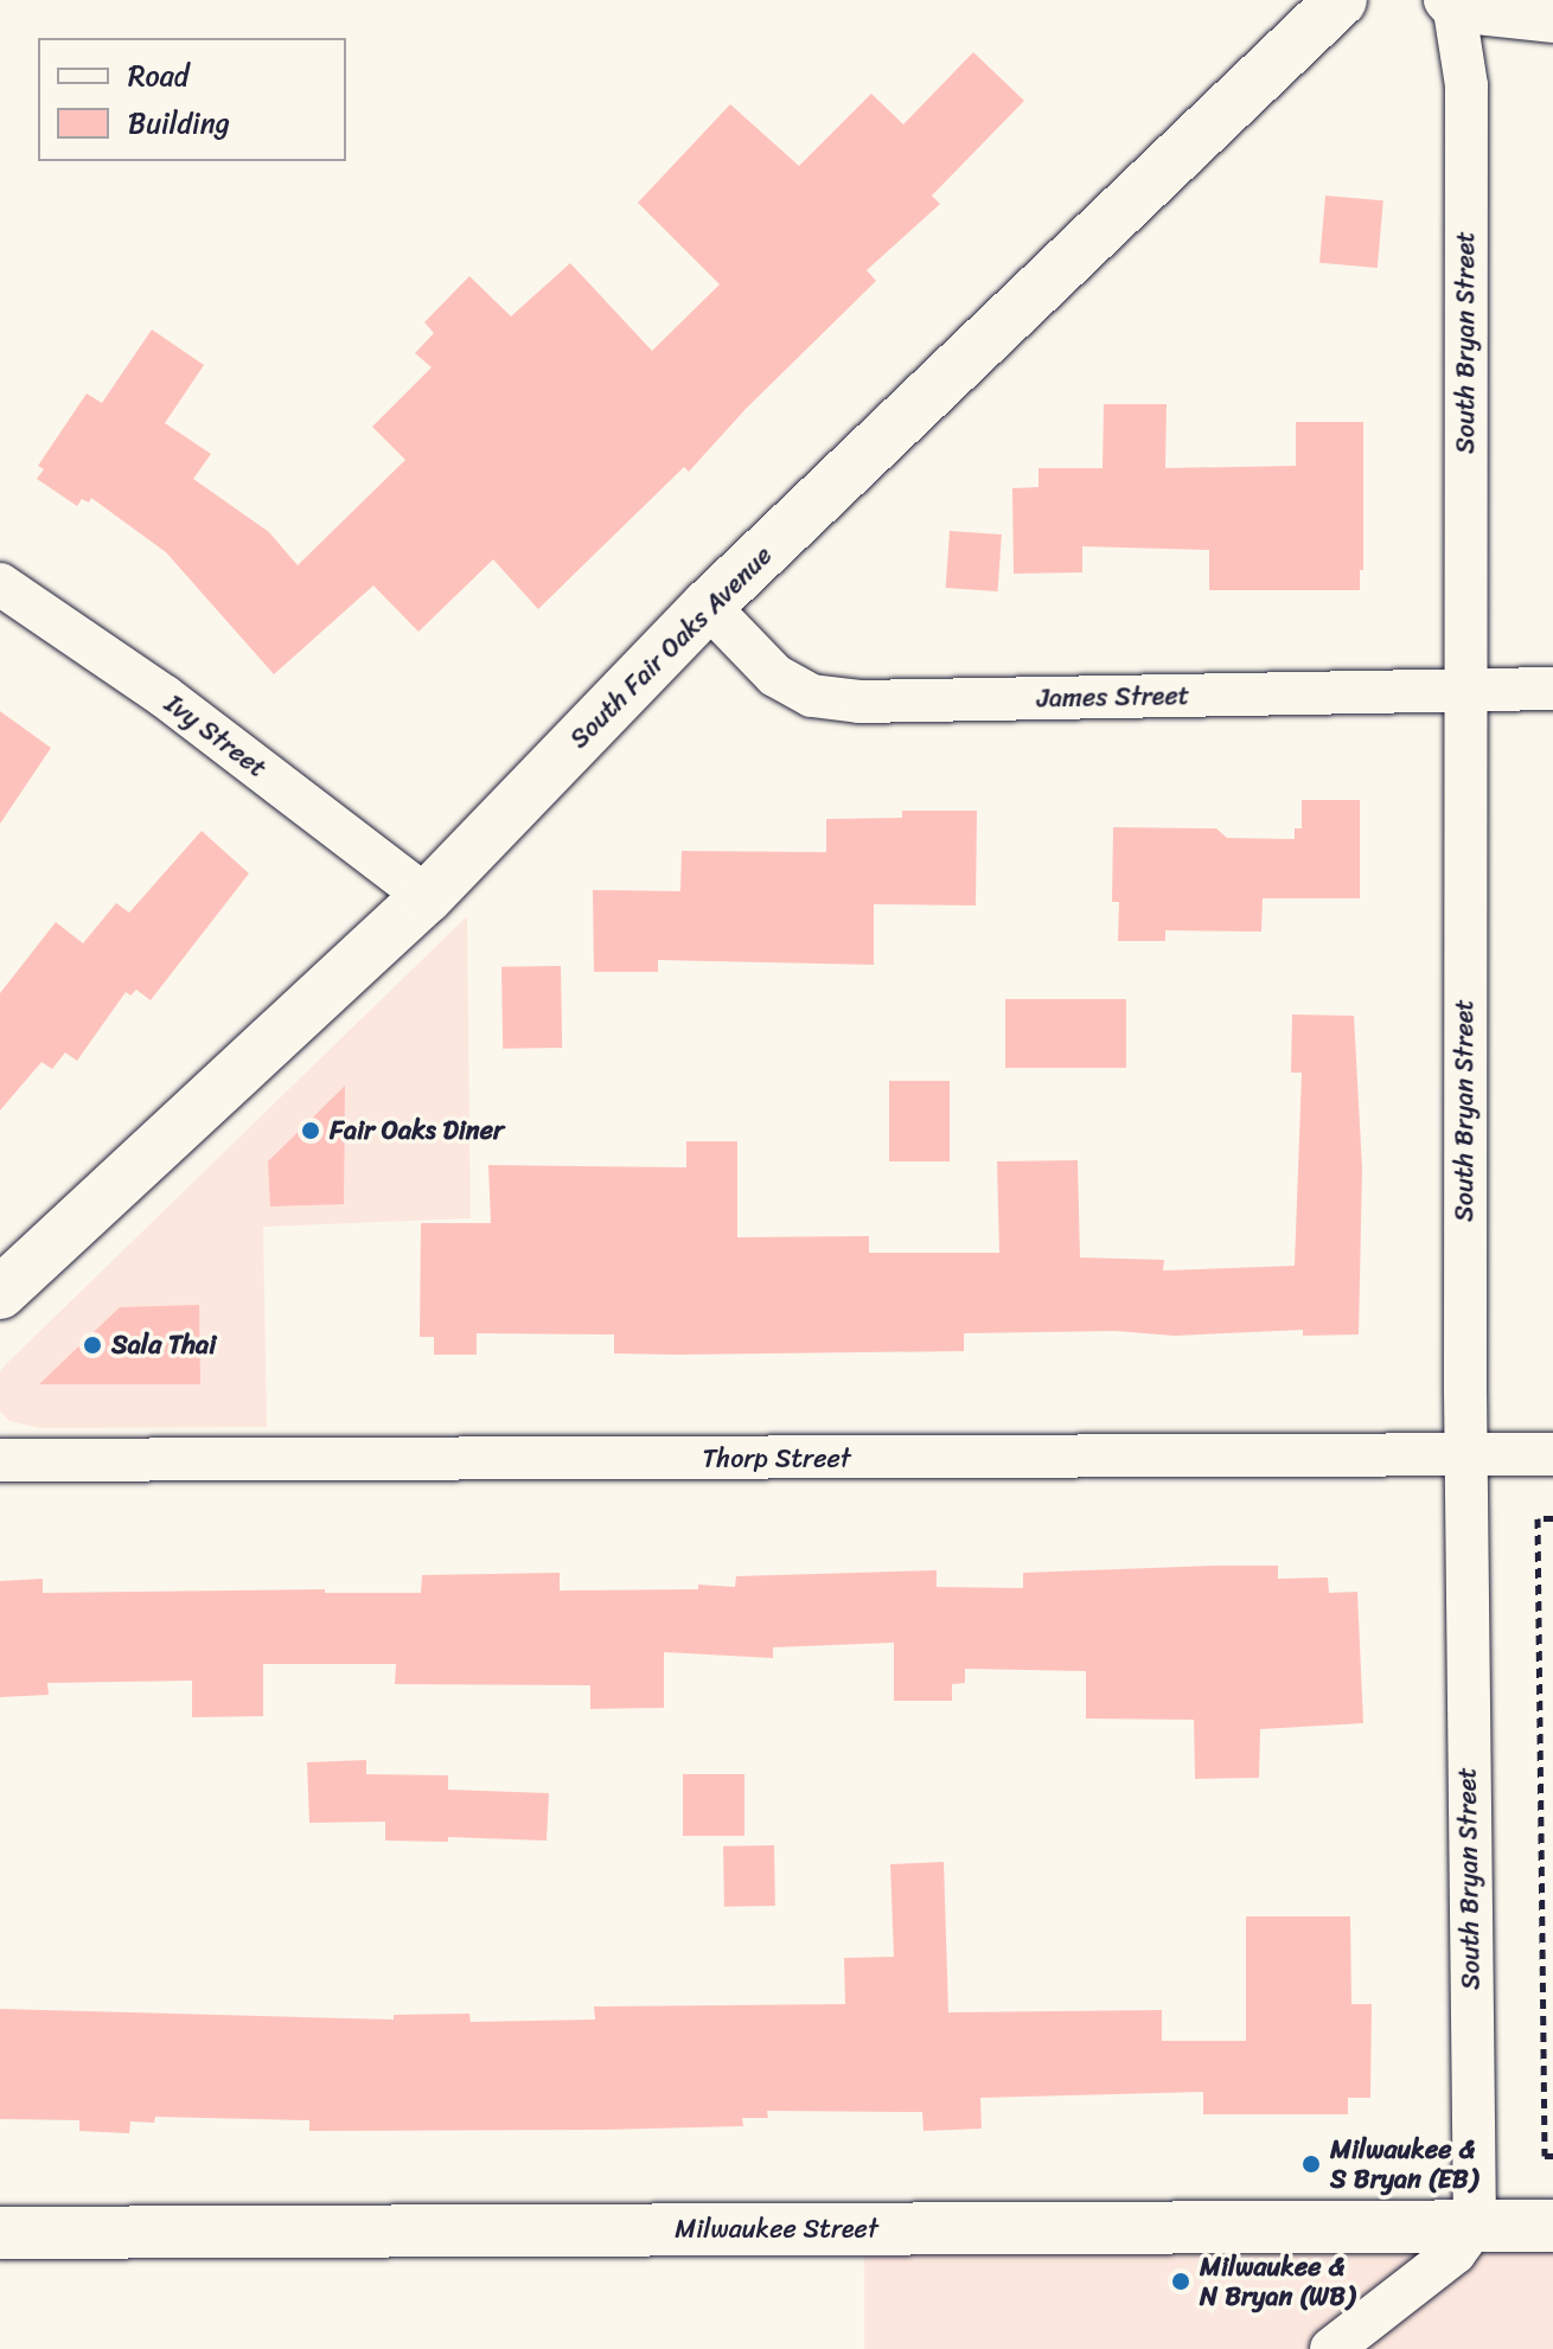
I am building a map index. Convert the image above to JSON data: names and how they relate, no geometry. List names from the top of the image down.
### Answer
{
  "streets": {
    "street": [
      "South Bryan Street",
      "South Fair Oaks Avenue",
      "James Street",
      "Ivy Street",
      "Thorp Street",
      "Milwaukee Street"
    ]
  },
  "crossings": [
    ["South Bryan Street", "James Street"],
    ["South Bryan Street", "Thorp Street"],
    ["South Bryan Street", "Milwaukee Street"],
    ["South Fair Oaks Avenue", "James Street"],
    ["South Fair Oaks Avenue", "Ivy Street"]
  ],
  "places": [
    "Fair Oaks Diner",
    "Sala Thai",
    "Milwaukee & S Bryan (EB)",
    "Milwaukee & N Bryan (WB)"
  ],
  "legend": ["Road", "Building"]
}
